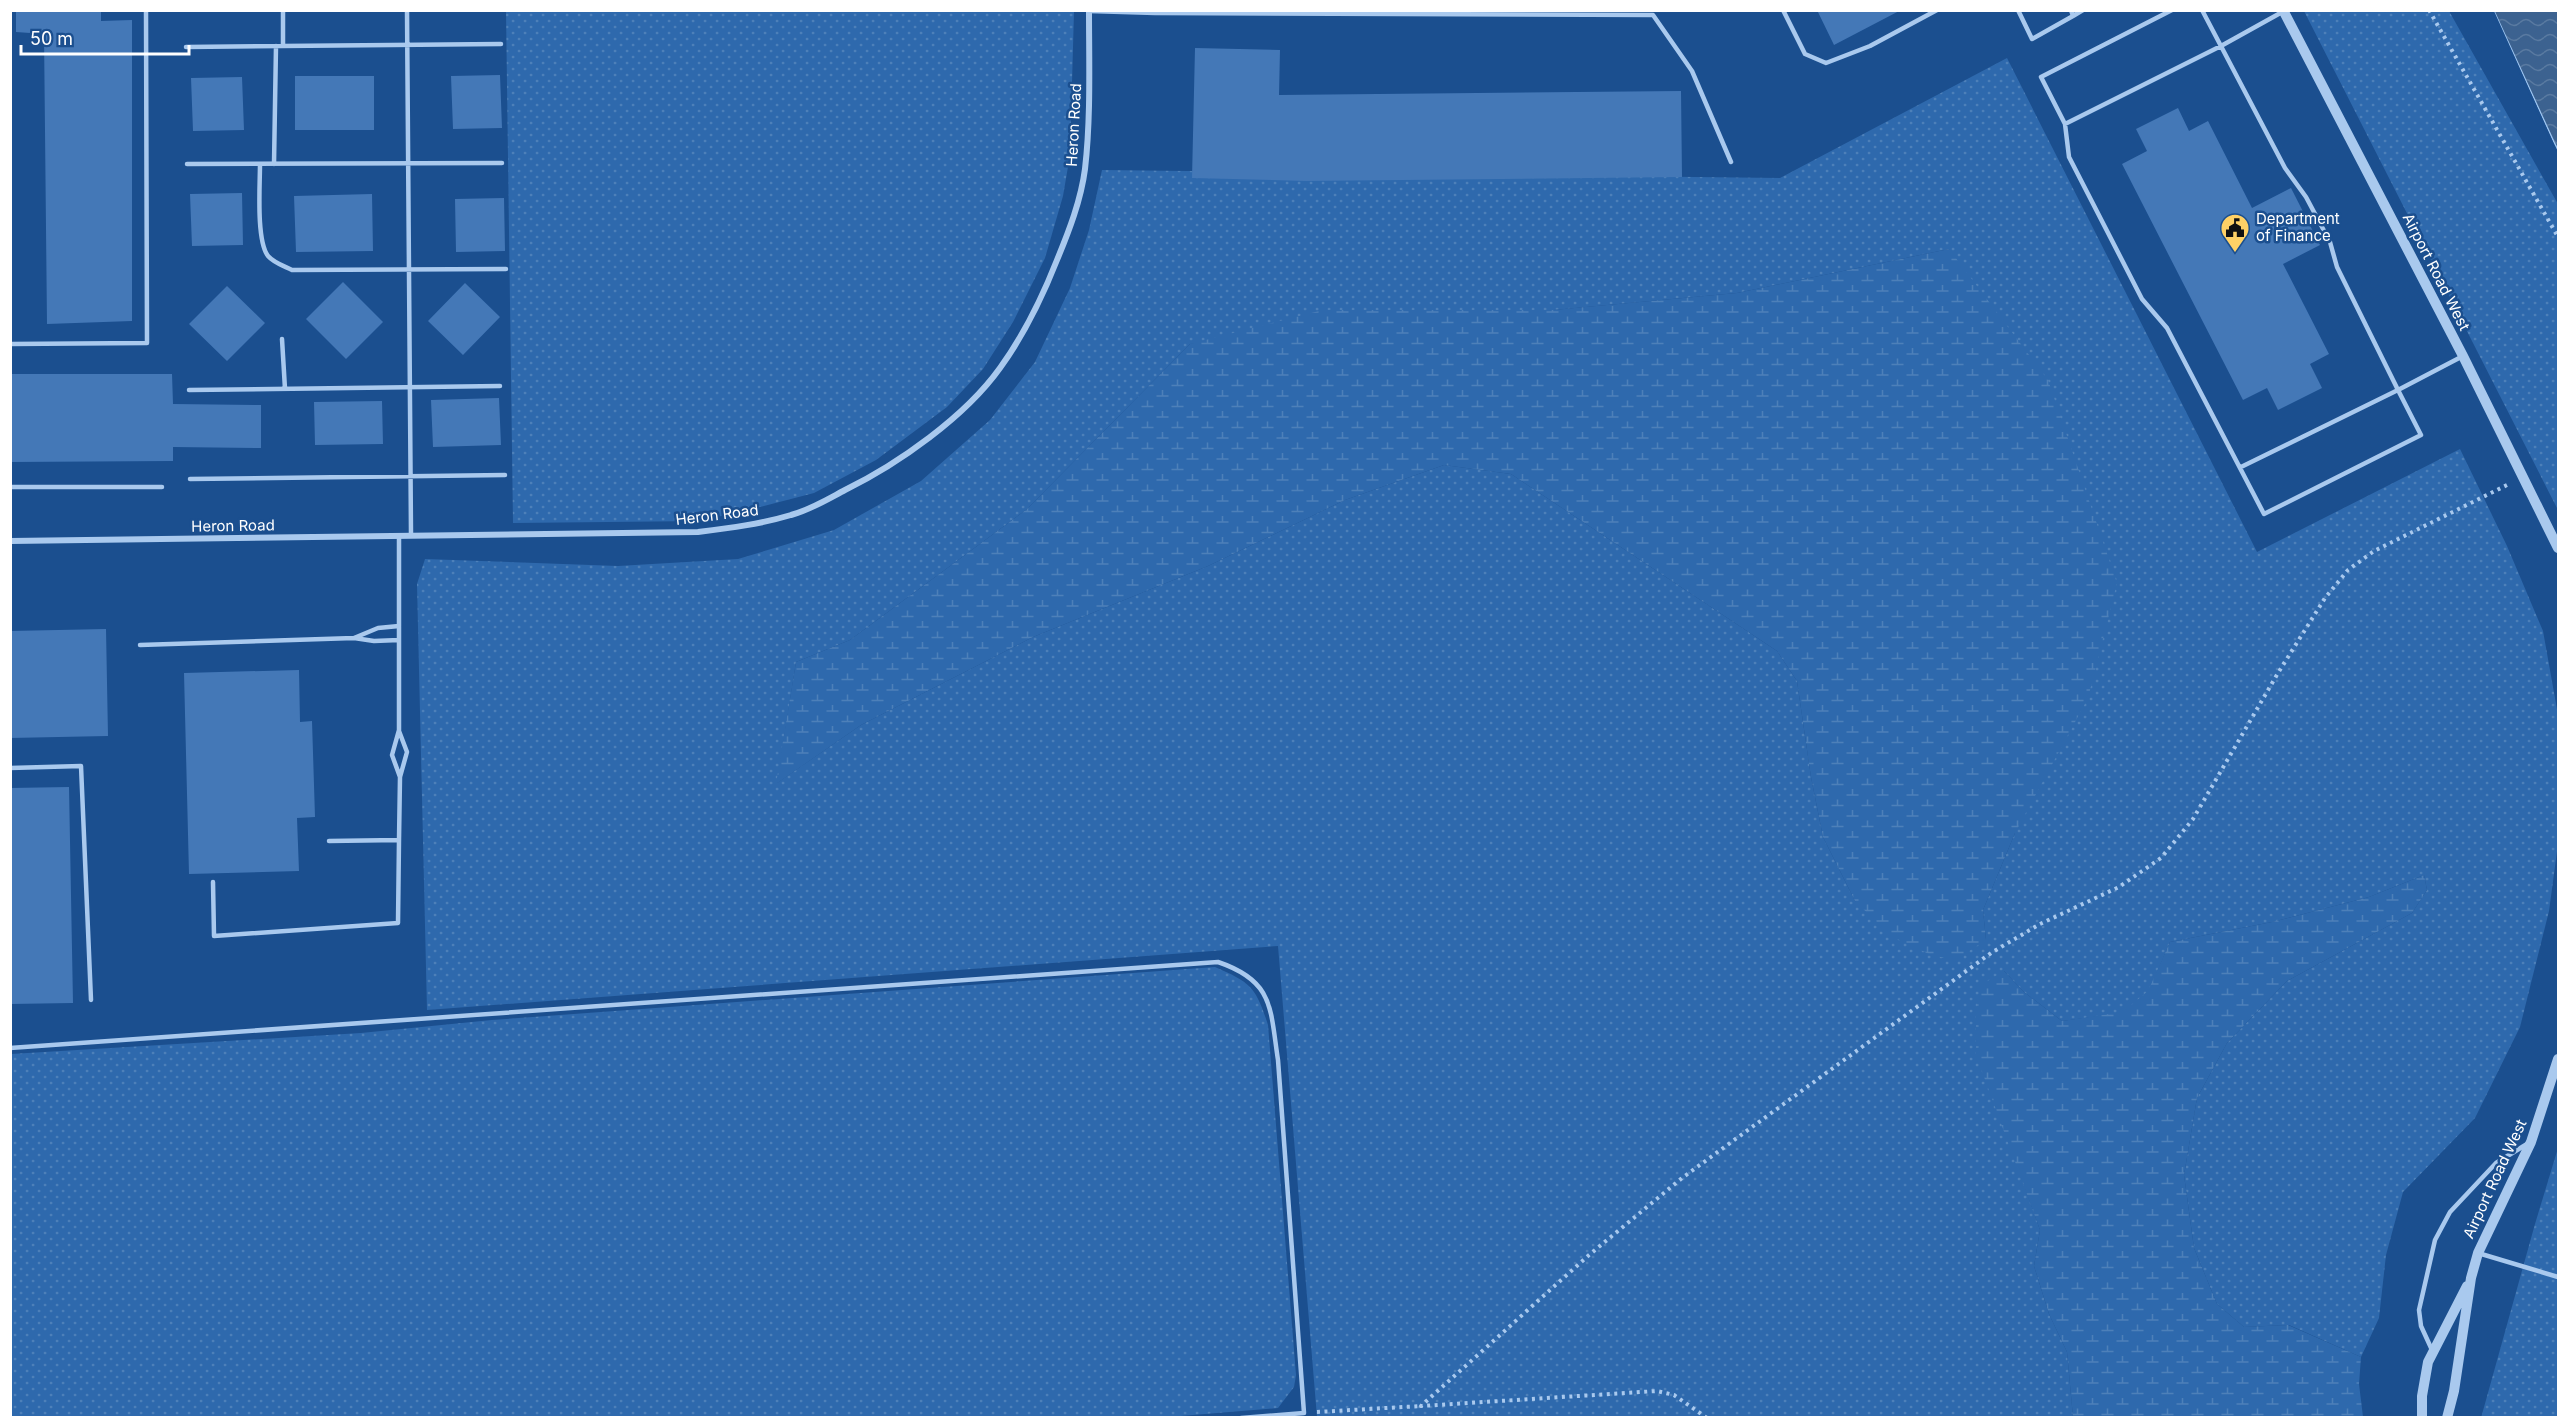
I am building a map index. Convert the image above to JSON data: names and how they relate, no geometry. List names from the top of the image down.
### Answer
{
  "streets": {
    "street": ["Heron Road", "Airport Road West"]
  },
  "places": {
    "public building": ["Department of Finance"]
  },
  "scale_bar": "50 m"
}
